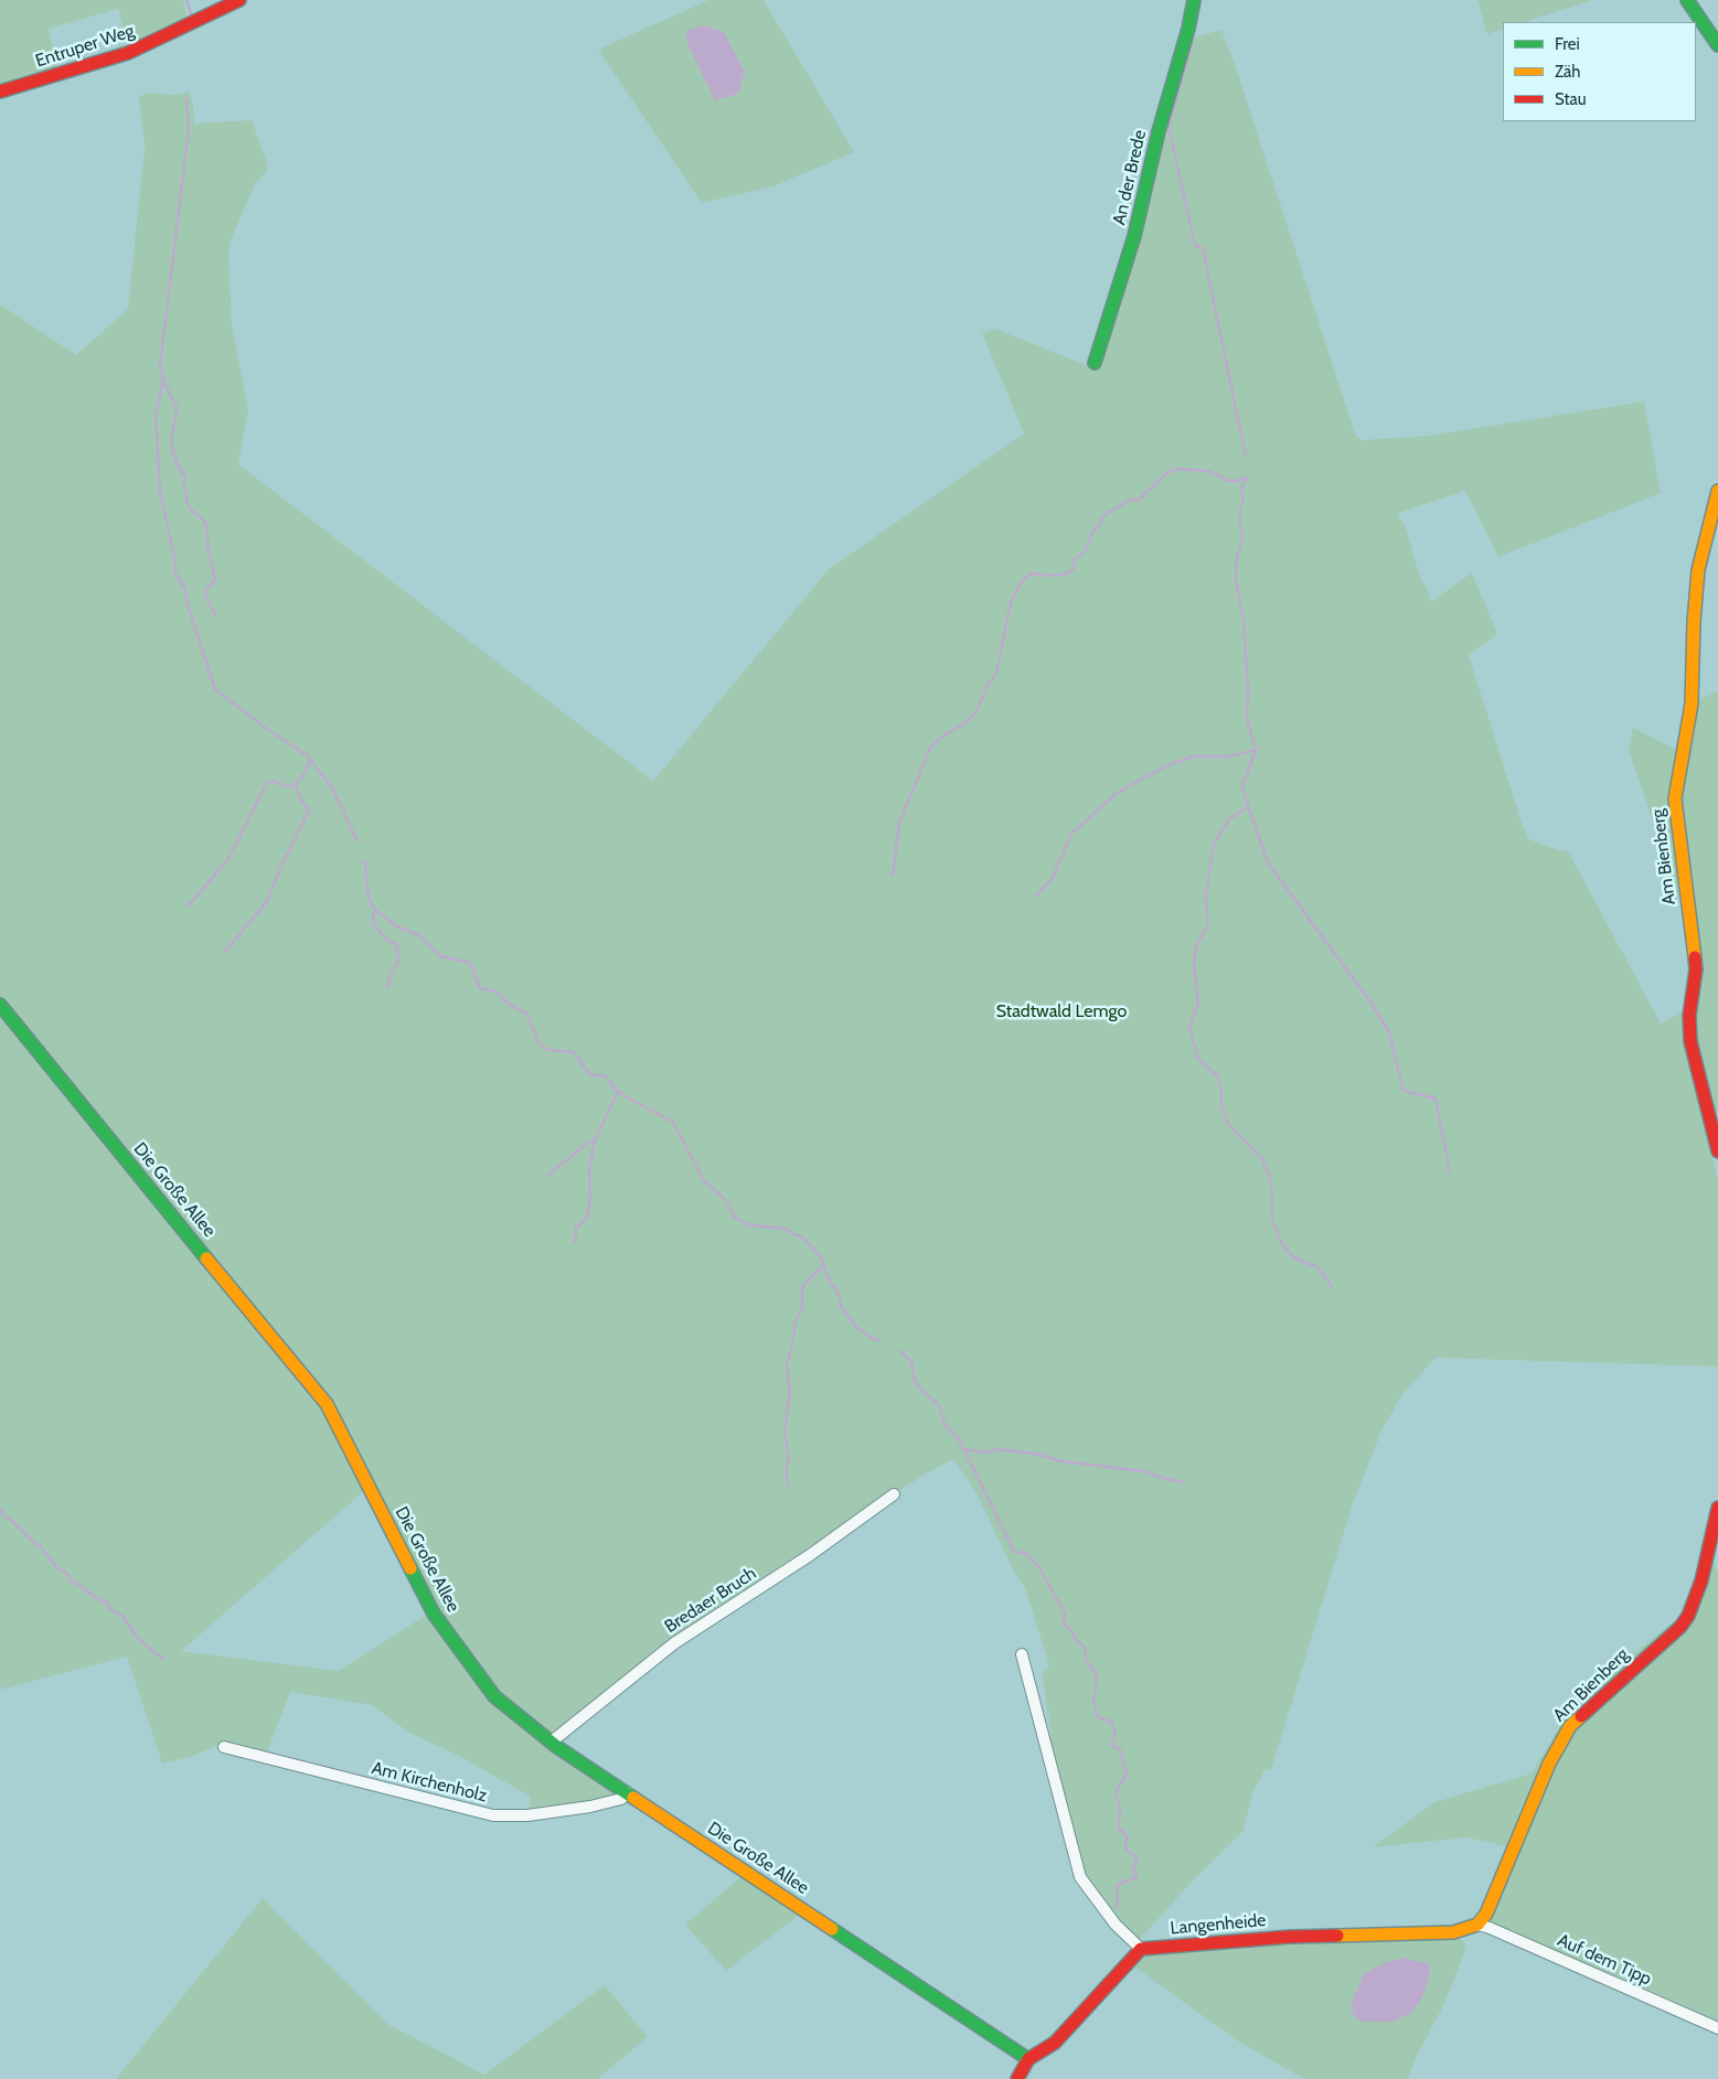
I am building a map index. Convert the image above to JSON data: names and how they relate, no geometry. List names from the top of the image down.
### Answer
{
  "streets": {
    "street": [
      "Entruper Weg",
      "An der Brede",
      "Am Bienberg",
      "Die Große Allee",
      "Bredaer Bruch",
      "Am Kirchenholz",
      "Langenheide",
      "Auf dem Tipp"
    ]
  },
  "crossings": [
    ["Am Bienberg", "Langenheide"],
    ["Am Bienberg", "Auf dem Tipp"],
    ["Die Große Allee", "Bredaer Bruch"],
    ["Die Große Allee", "Am Kirchenholz"],
    ["Langenheide", "Auf dem Tipp"]
  ],
  "parks": ["Stadtwald Lemgo"],
  "legend": ["Frei", "Zäh", "Stau"]
}
